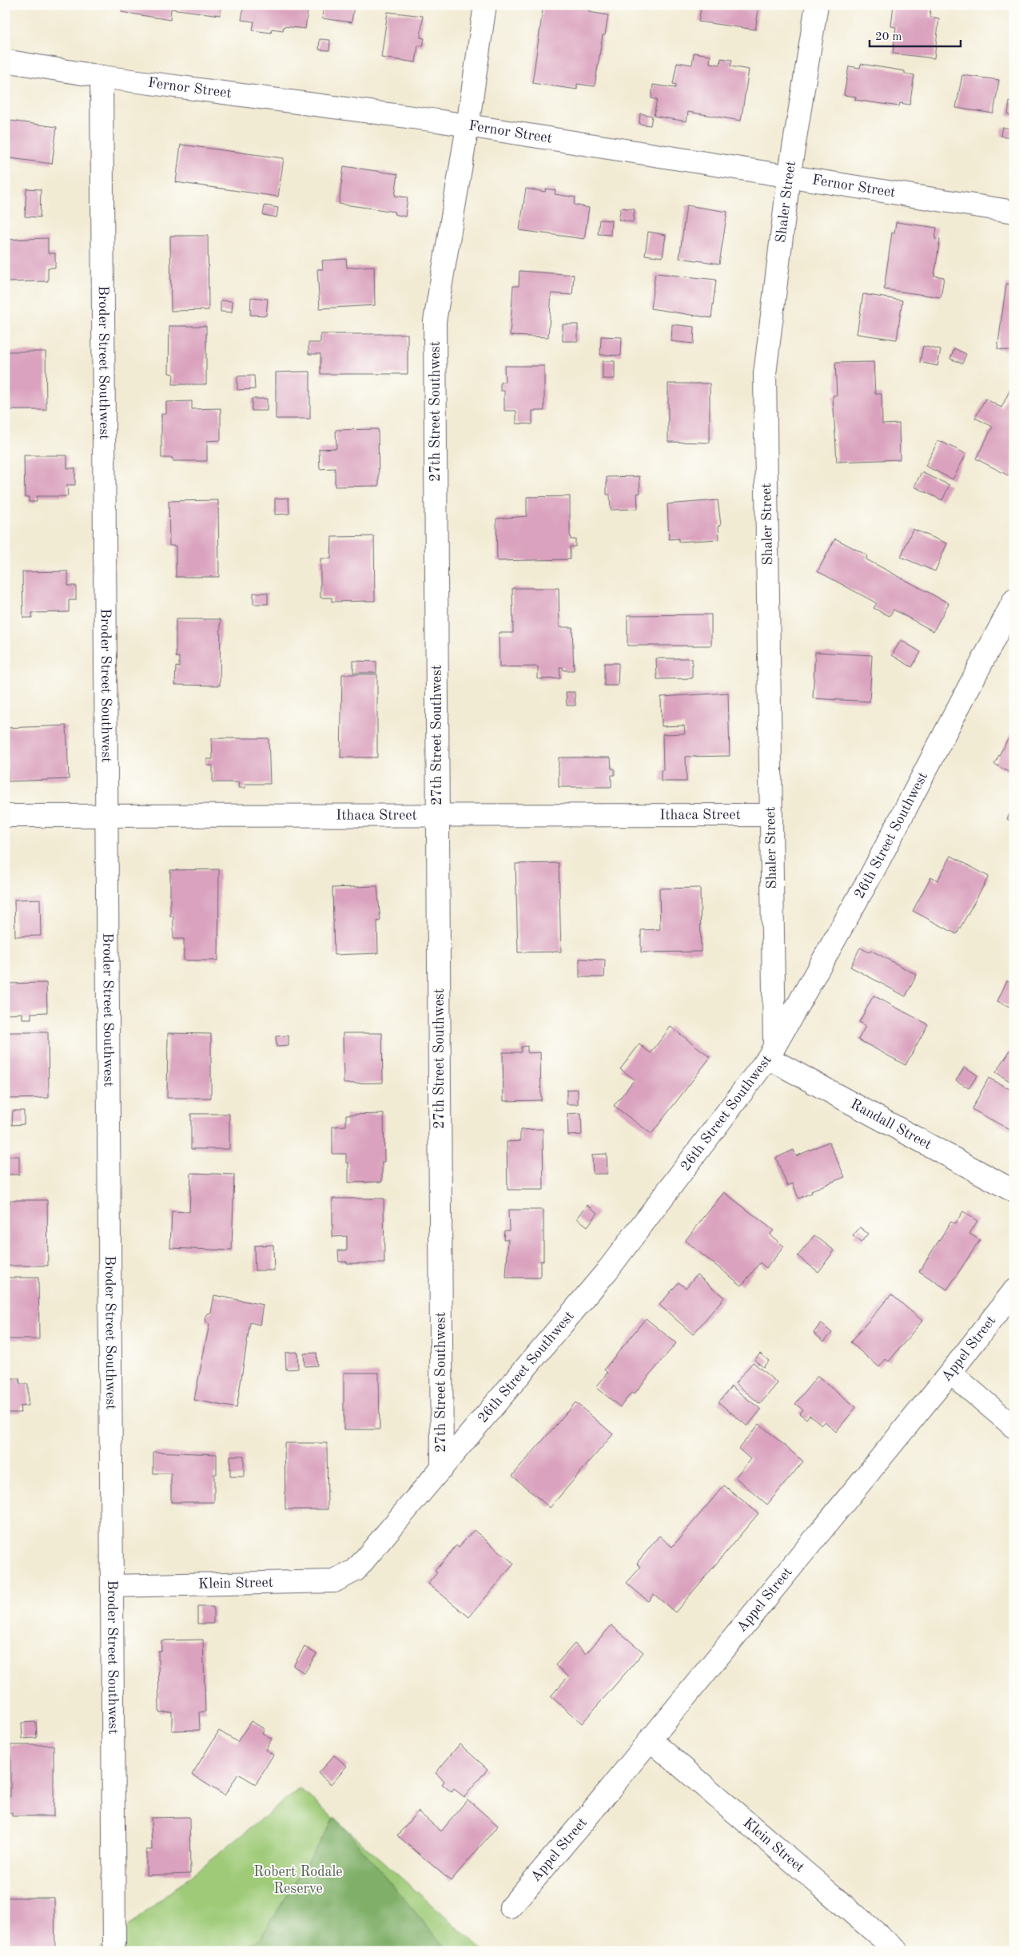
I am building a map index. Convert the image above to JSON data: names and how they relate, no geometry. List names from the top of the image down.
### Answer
{
  "streets": {
    "street": [
      "Fernor Street",
      "Shaler Street",
      "Broder Street Southwest",
      "27th Street Southwest",
      "Ithaca Street",
      "26th Street Southwest",
      "Randall Street",
      "Appel Street",
      "Klein Street"
    ]
  },
  "crossings": [
    ["Fernor Street", "Shaler Street"],
    ["Fernor Street", "Broder Street Southwest"],
    ["Fernor Street", "27th Street Southwest"],
    ["Shaler Street", "Ithaca Street"],
    ["Shaler Street", "26th Street Southwest"],
    ["Shaler Street", "Randall Street"],
    ["Broder Street Southwest", "Ithaca Street"],
    ["Broder Street Southwest", "Klein Street"],
    ["27th Street Southwest", "Ithaca Street"],
    ["27th Street Southwest", "26th Street Southwest"],
    ["26th Street Southwest", "Randall Street"],
    ["26th Street Southwest", "Klein Street"],
    ["Appel Street", "Klein Street"]
  ],
  "parks": ["Robert Rodale Reserve"],
  "scale_bar": "20 m"
}
